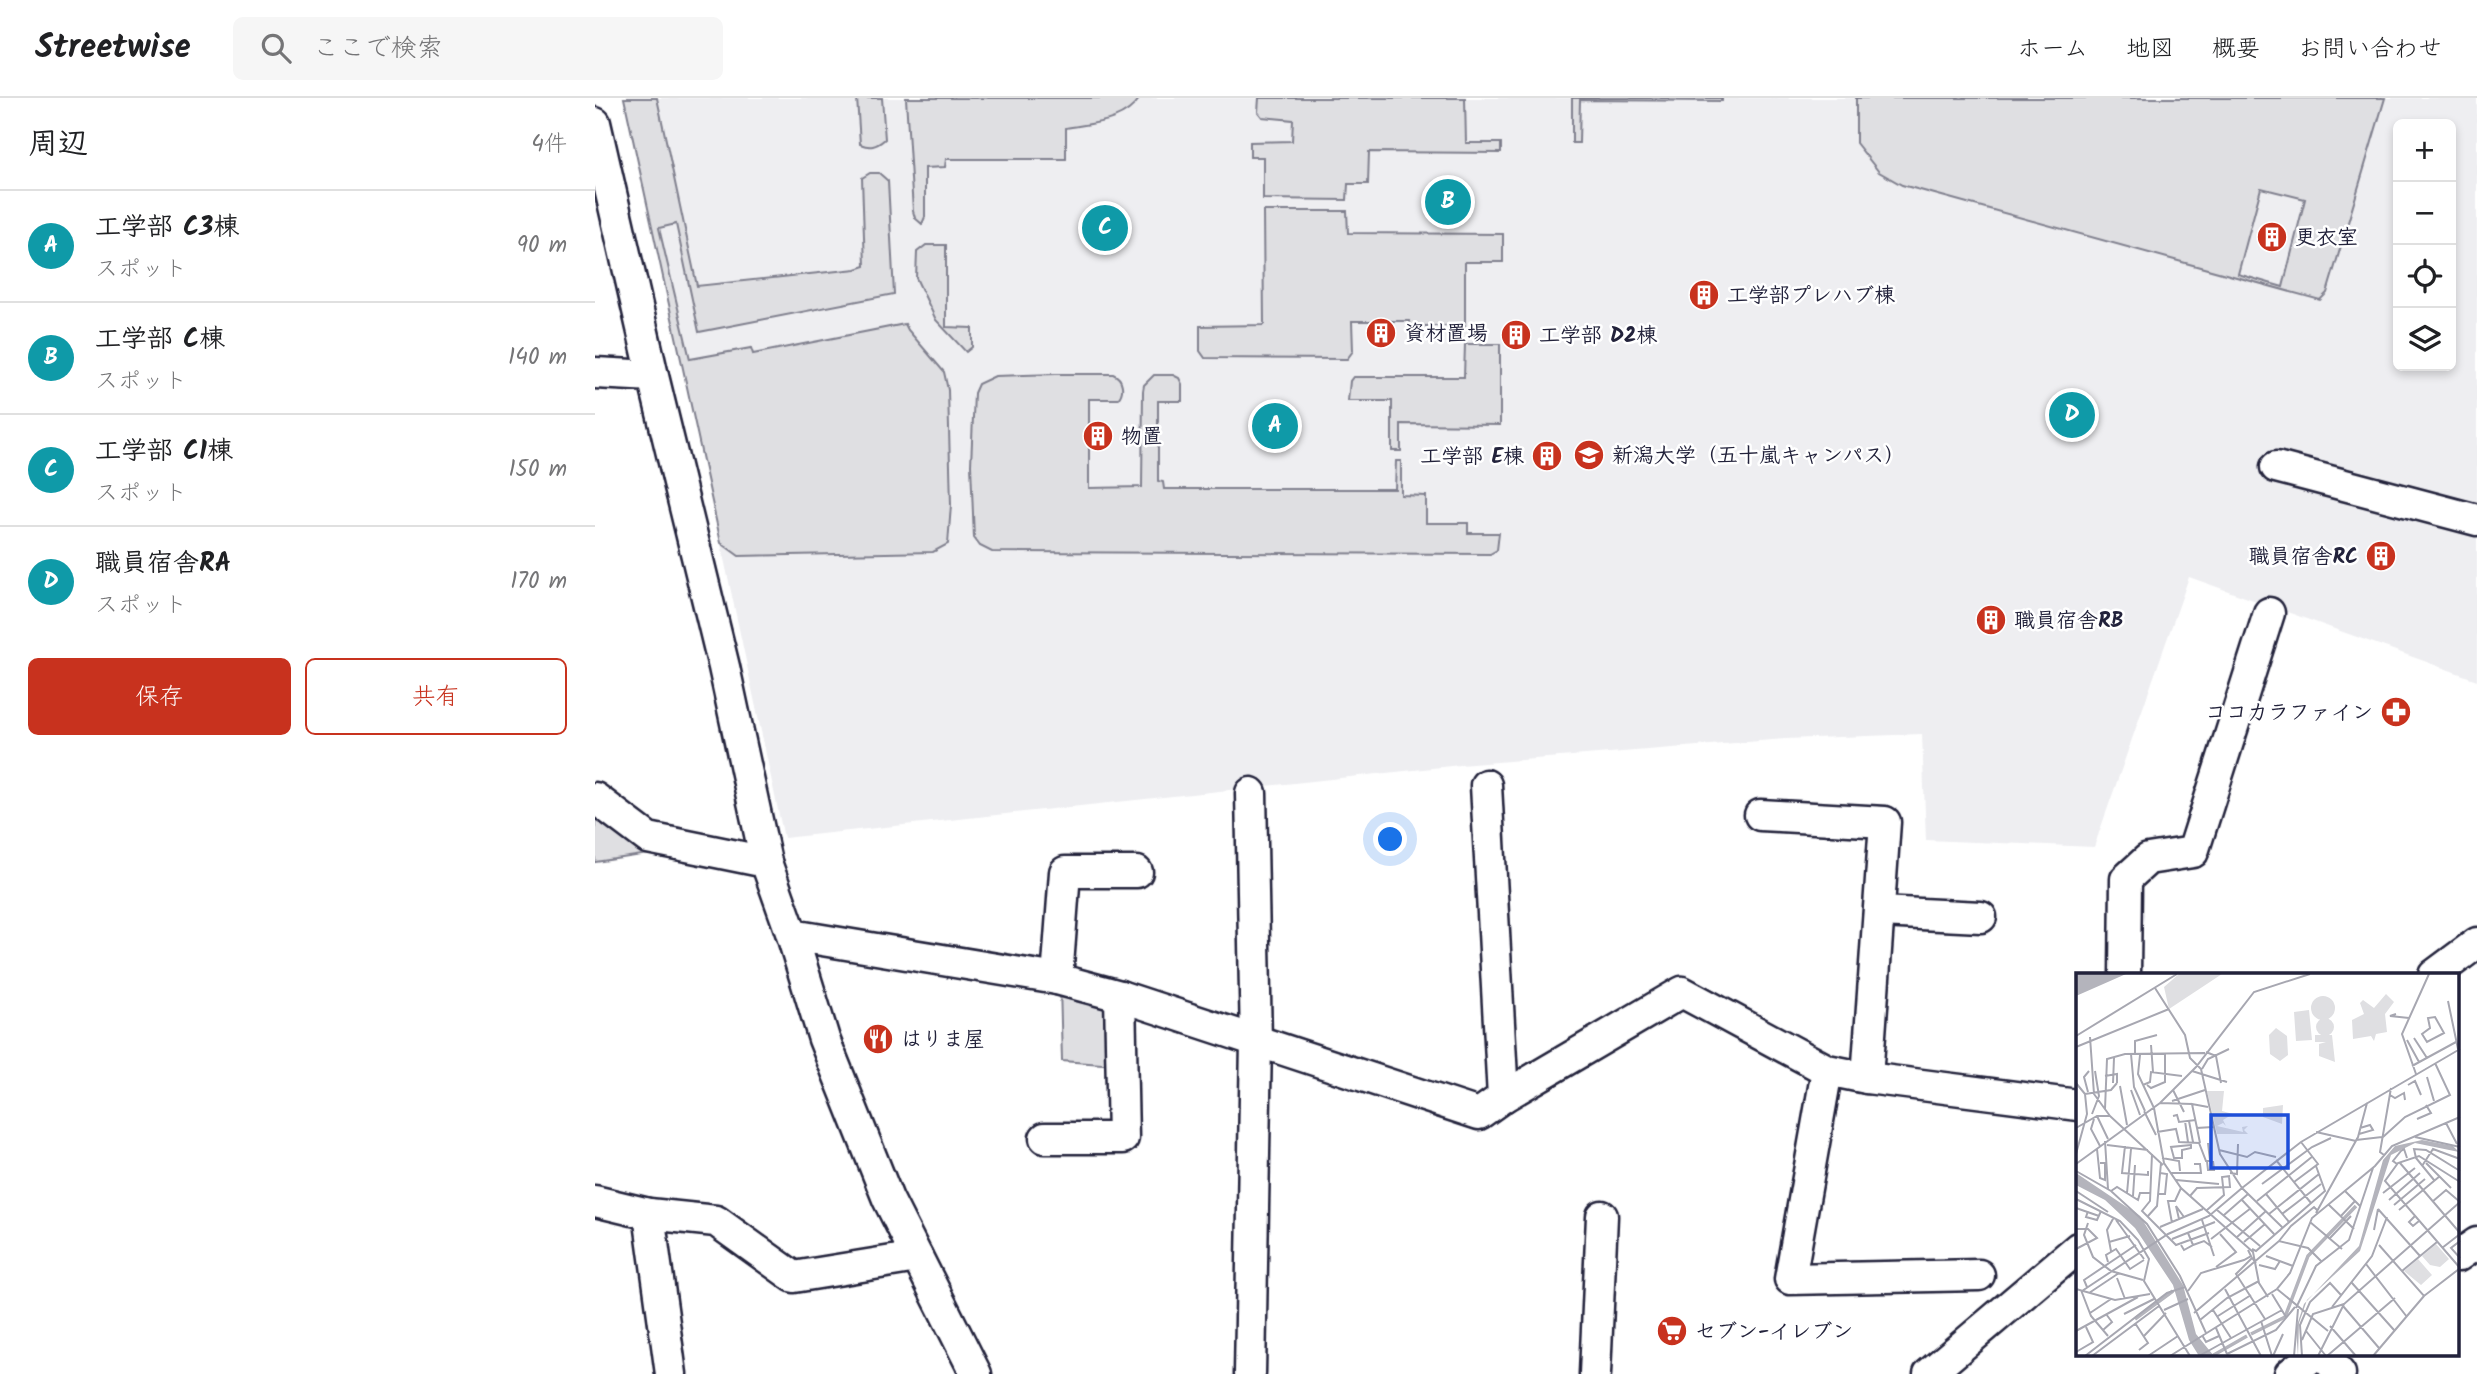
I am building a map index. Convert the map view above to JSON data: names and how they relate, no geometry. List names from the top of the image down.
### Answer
{
  "places": {
    "building": [
      "更衣室",
      "工学部プレハブ棟",
      "資材置場",
      "工学部 D2棟",
      "物置",
      "工学部 E棟",
      "職員宿舎RC",
      "職員宿舎RB"
    ],
    "school or university": ["新潟大学（五十嵐キャンパス）"],
    "pharmacy": ["ココカラファイン"],
    "restaurant": ["はりま屋"],
    "supermarket": ["セブン-イレブン"]
  },
  "page": {
    "header": "Streetwise",
    "search": "ここで検索",
    "nav": [
      "ホーム",
      "地図",
      "概要",
      "お問い合わせ"
    ],
    "heading": ["周辺", "4件"],
    "map_buttons": ["+", "−"],
    "pins": [
      "B",
      "C",
      "D",
      "A"
    ],
    "list": [
      {
        "mark": "A",
        "name": "工学部 C3棟",
        "note": "スポット",
        "value": "90 m"
      },
      {
        "mark": "B",
        "name": "工学部 C棟",
        "note": "スポット",
        "value": "140 m"
      },
      {
        "mark": "C",
        "name": "工学部 C1棟",
        "note": "スポット",
        "value": "150 m"
      },
      {
        "mark": "D",
        "name": "職員宿舎RA",
        "note": "スポット",
        "value": "170 m"
      }
    ],
    "buttons": ["保存", "共有"]
  }
}
